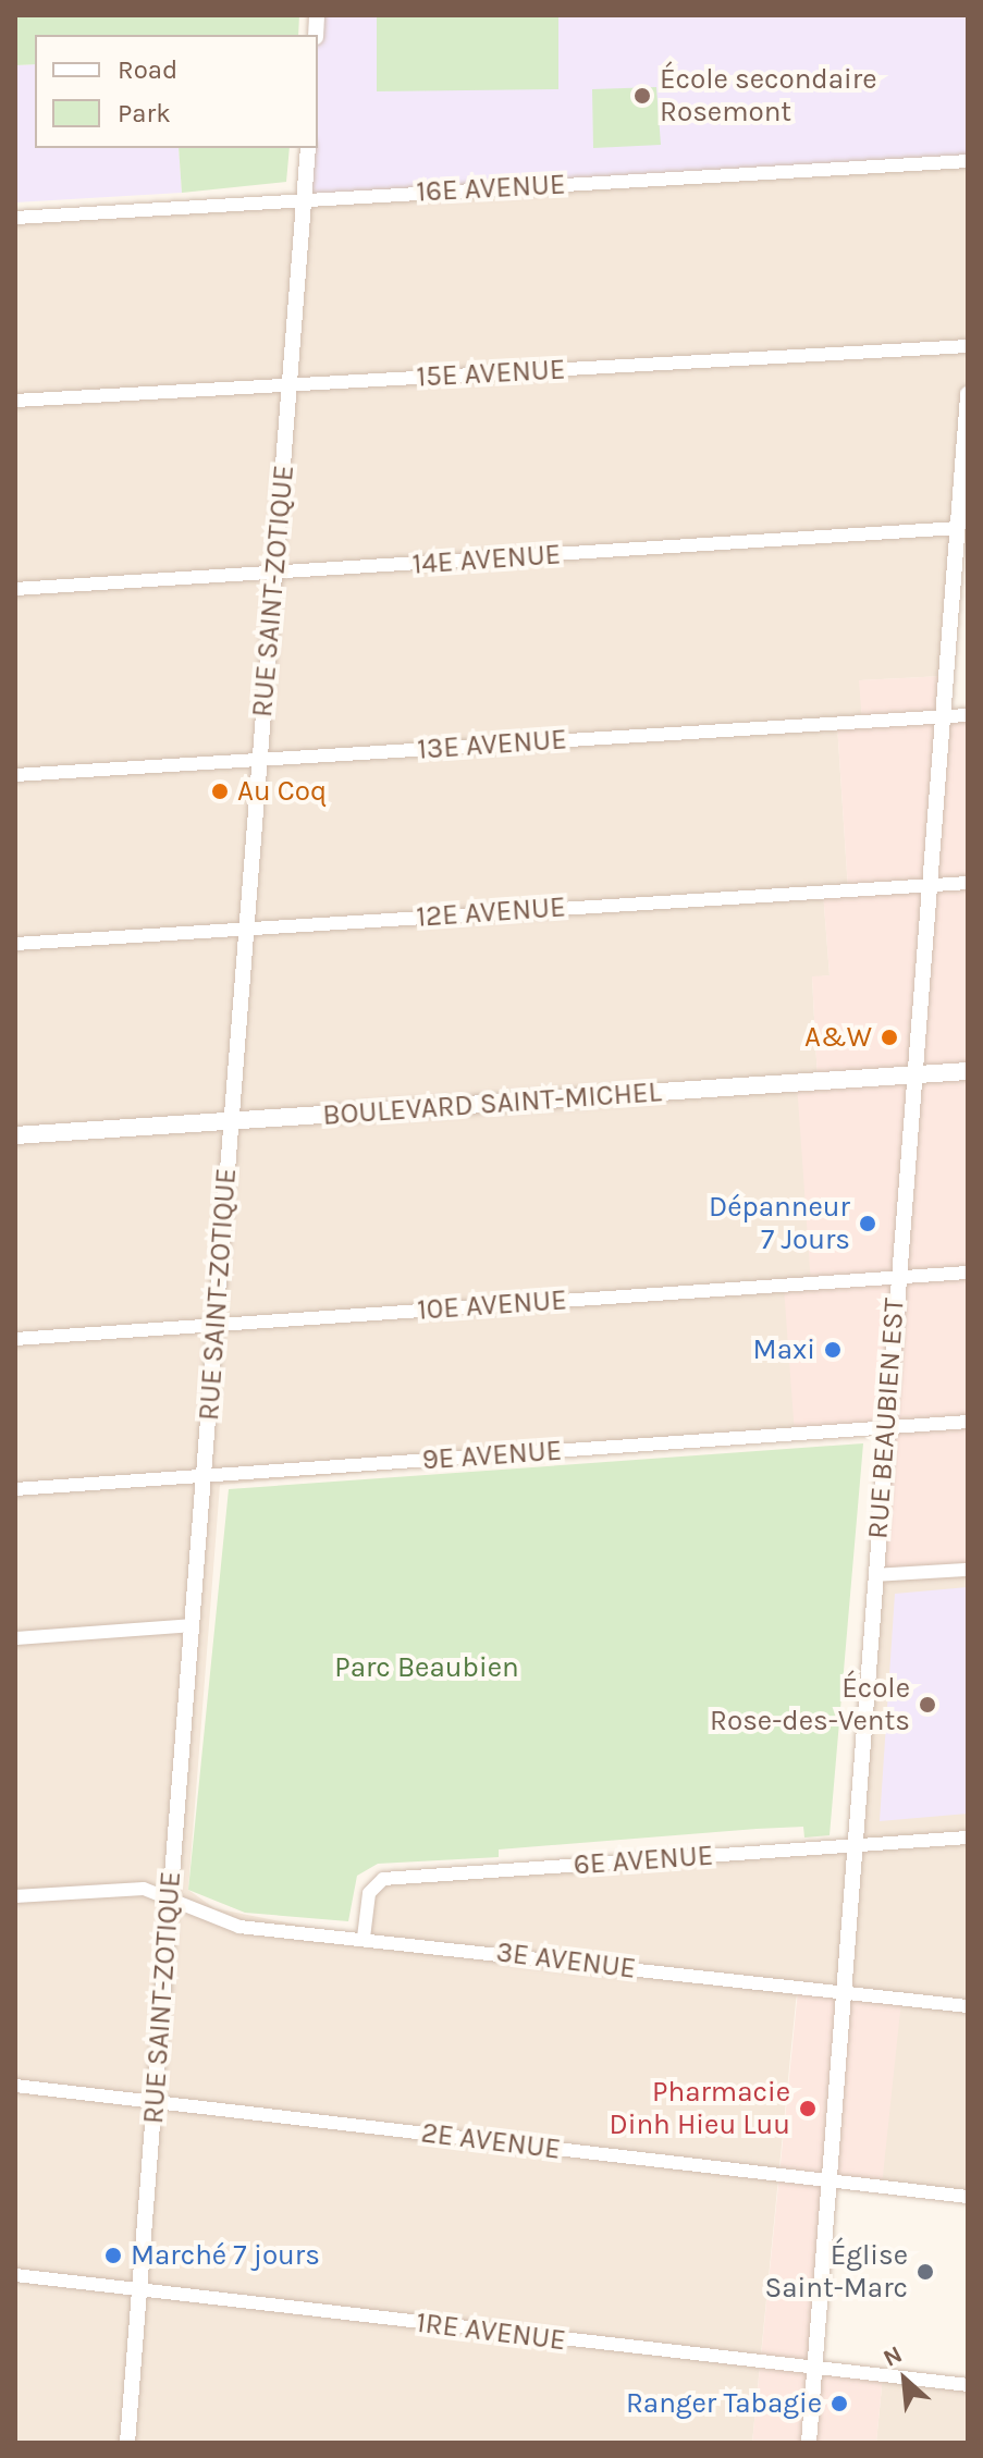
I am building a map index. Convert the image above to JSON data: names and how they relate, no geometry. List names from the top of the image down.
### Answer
{
  "streets": {
    "main road": ["BOULEVARD SAINT-MICHEL"],
    "street": [
      "16E AVENUE",
      "15E AVENUE",
      "14E AVENUE",
      "RUE SAINT-ZOTIQUE",
      "13E AVENUE",
      "12E AVENUE",
      "10E AVENUE",
      "RUE BEAUBIEN EST",
      "9E AVENUE",
      "6E AVENUE",
      "3E AVENUE",
      "2E AVENUE",
      "1RE AVENUE"
    ]
  },
  "crossings": [
    ["16E AVENUE", "RUE SAINT-ZOTIQUE"],
    ["15E AVENUE", "RUE SAINT-ZOTIQUE"],
    ["14E AVENUE", "RUE SAINT-ZOTIQUE"],
    ["14E AVENUE", "RUE BEAUBIEN EST"],
    ["RUE SAINT-ZOTIQUE", "13E AVENUE"],
    ["RUE SAINT-ZOTIQUE", "12E AVENUE"],
    ["RUE SAINT-ZOTIQUE", "BOULEVARD SAINT-MICHEL"],
    ["RUE SAINT-ZOTIQUE", "10E AVENUE"],
    ["RUE SAINT-ZOTIQUE", "9E AVENUE"],
    ["RUE SAINT-ZOTIQUE", "3E AVENUE"],
    ["RUE SAINT-ZOTIQUE", "2E AVENUE"],
    ["RUE SAINT-ZOTIQUE", "1RE AVENUE"],
    ["13E AVENUE", "RUE BEAUBIEN EST"],
    ["12E AVENUE", "RUE BEAUBIEN EST"],
    ["BOULEVARD SAINT-MICHEL", "RUE BEAUBIEN EST"],
    ["10E AVENUE", "RUE BEAUBIEN EST"],
    ["RUE BEAUBIEN EST", "9E AVENUE"],
    ["RUE BEAUBIEN EST", "6E AVENUE"],
    ["RUE BEAUBIEN EST", "3E AVENUE"],
    ["RUE BEAUBIEN EST", "2E AVENUE"],
    ["RUE BEAUBIEN EST", "1RE AVENUE"],
    ["6E AVENUE", "3E AVENUE"]
  ],
  "parks": ["Parc Beaubien"],
  "places": [
    "École secondaire Rosemont",
    "Au Coq",
    "A&W",
    "Dépanneur 7 Jours",
    "Maxi",
    "École Rose-des-Vents",
    "Pharmacie Dinh Hieu Luu",
    "Marché 7 jours",
    "Église Saint-Marc",
    "Ranger Tabagie"
  ],
  "legend": ["Road", "Park"],
  "north": "top left"
}
